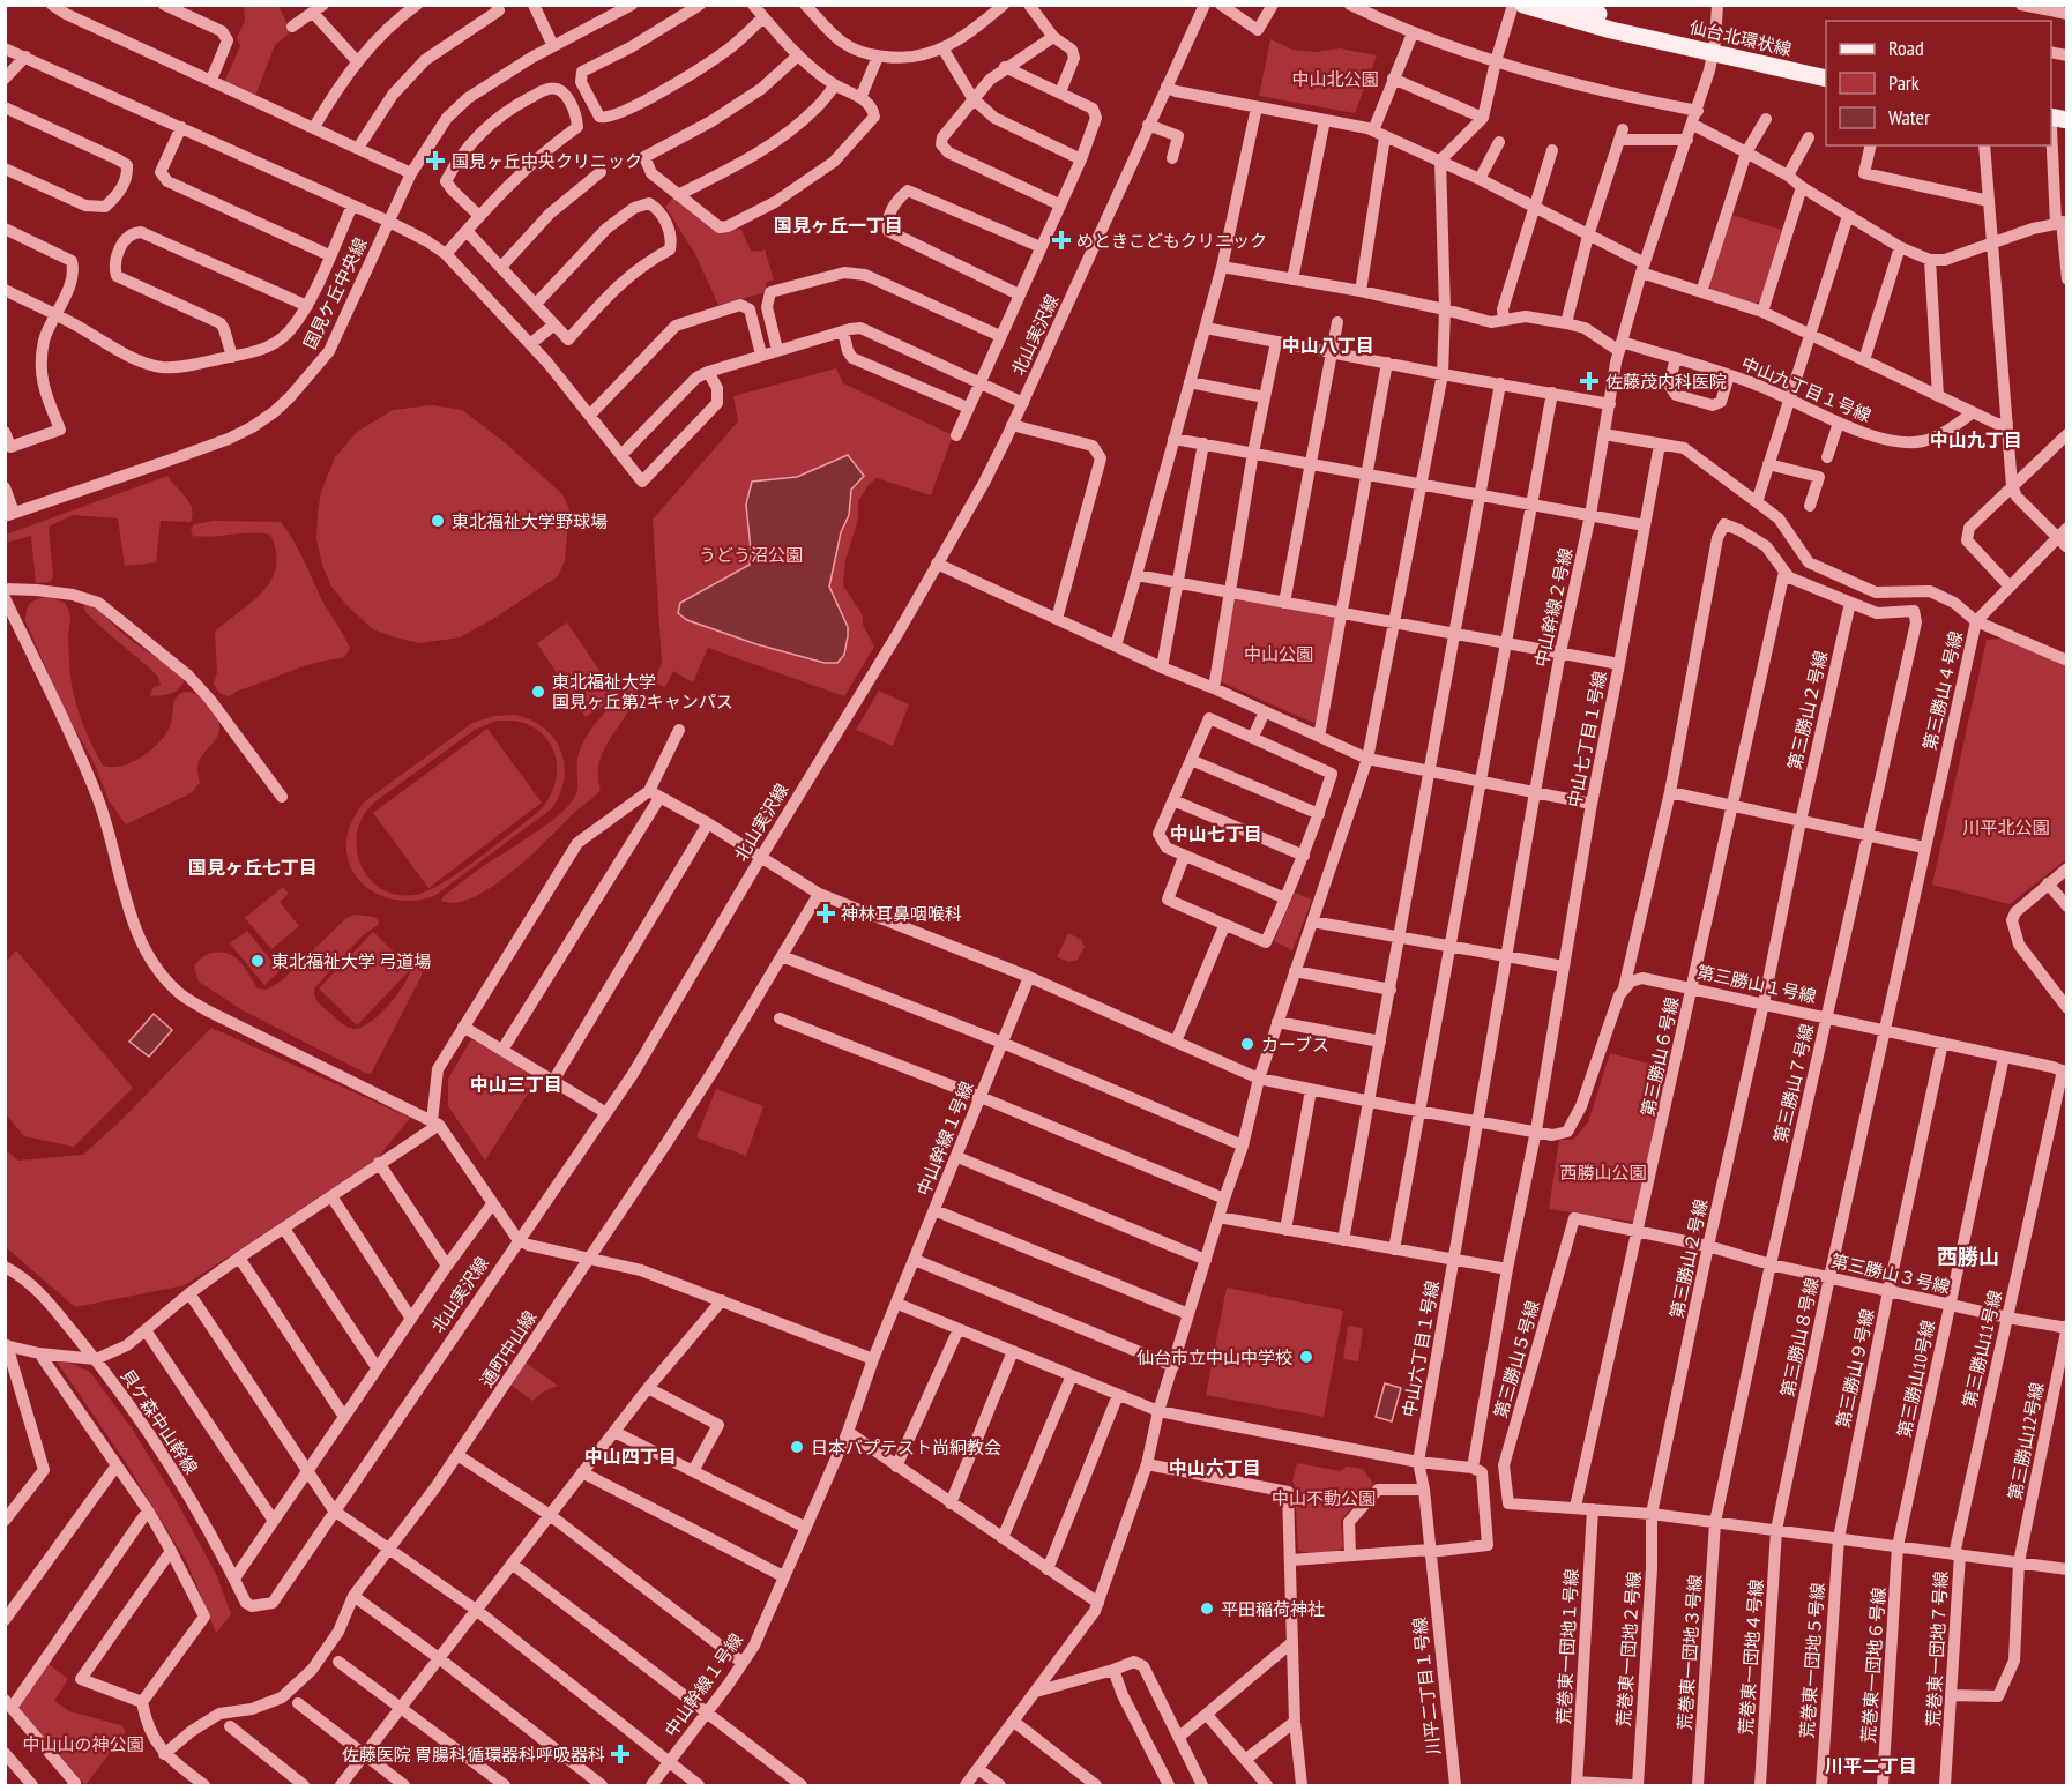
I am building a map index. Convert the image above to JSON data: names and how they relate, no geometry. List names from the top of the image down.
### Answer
{
  "streets": {
    "main road": ["仙台北環状線"],
    "street": [
      "国見ケ丘中央線",
      "北山実沢線",
      "中山九丁目１号線",
      "中山幹線２号線",
      "第三勝山４号線",
      "第三勝山２号線",
      "中山七丁目１号線",
      "第三勝山１号線",
      "第三勝山６号線",
      "第三勝山７号線",
      "中山幹線１号線",
      "第三勝山３号線",
      "第三勝山８号線",
      "通町中山線",
      "中山六丁目１号線",
      "第三勝山11号線",
      "第三勝山５号線",
      "第三勝山９号線",
      "第三勝山10号線",
      "貝ケ森中山幹線",
      "第三勝山12号線",
      "荒巻東一団地１号線",
      "荒巻東一団地２号線",
      "荒巻東一団地７号線",
      "荒巻東一団地３号線",
      "荒巻東一団地４号線",
      "荒巻東一団地５号線",
      "荒巻東一団地６号線",
      "川平二丁目１号線"
    ]
  },
  "crossings": [
    ["仙台北環状線", "中山幹線２号線"],
    ["北山実沢線", "貝ケ森中山幹線"],
    ["中山九丁目１号線", "中山幹線２号線"],
    ["中山幹線２号線", "第三勝山４号線"],
    ["中山幹線２号線", "中山七丁目１号線"],
    ["中山幹線２号線", "中山六丁目１号線"],
    ["第三勝山４号線", "第三勝山１号線"],
    ["第三勝山４号線", "第三勝山８号線"],
    ["第三勝山２号線", "第三勝山１号線"],
    ["第三勝山２号線", "第三勝山７号線"],
    ["第三勝山２号線", "第三勝山３号線"],
    ["第三勝山２号線", "第三勝山５号線"],
    ["第三勝山２号線", "荒巻東一団地２号線"],
    ["第三勝山１号線", "第三勝山６号線"],
    ["第三勝山１号線", "第三勝山７号線"],
    ["第三勝山１号線", "第三勝山８号線"],
    ["第三勝山１号線", "第三勝山11号線"],
    ["第三勝山１号線", "第三勝山９号線"],
    ["第三勝山１号線", "第三勝山10号線"],
    ["第三勝山６号線", "第三勝山５号線"],
    ["第三勝山７号線", "第三勝山３号線"],
    ["第三勝山７号線", "荒巻東一団地３号線"],
    ["第三勝山３号線", "第三勝山８号線"],
    ["第三勝山３号線", "第三勝山11号線"],
    ["第三勝山３号線", "第三勝山５号線"],
    ["第三勝山３号線", "第三勝山９号線"],
    ["第三勝山３号線", "第三勝山10号線"],
    ["第三勝山３号線", "第三勝山12号線"],
    ["第三勝山８号線", "荒巻東一団地４号線"],
    ["中山六丁目１号線", "川平二丁目１号線"],
    ["第三勝山11号線", "荒巻東一団地７号線"],
    ["第三勝山５号線", "荒巻東一団地１号線"],
    ["第三勝山５号線", "荒巻東一団地２号線"],
    ["第三勝山９号線", "荒巻東一団地５号線"],
    ["第三勝山10号線", "荒巻東一団地６号線"],
    ["第三勝山12号線", "荒巻東一団地７号線"]
  ],
  "districts": [
    "国見ヶ丘一丁目",
    "中山八丁目",
    "中山九丁目",
    "中山七丁目",
    "国見ヶ丘七丁目",
    "中山三丁目",
    "西勝山",
    "中山四丁目",
    "中山六丁目",
    "川平二丁目"
  ],
  "parks": [
    "中山北公園",
    "うどう沼公園",
    "中山公園",
    "川平北公園",
    "西勝山公園",
    "中山不動公園",
    "中山山の神公園"
  ],
  "places": {
    "health": [
      "国見ヶ丘中央クリニック",
      "めときこどもクリニック",
      "佐藤茂内科医院",
      "神林耳鼻咽喉科",
      "佐藤医院 胃腸科循環器科呼吸器科"
    ],
    "other": [
      "東北福祉大学野球場",
      "東北福祉大学 国見ヶ丘第2キャンパス",
      "東北福祉大学 弓道場",
      "カーブス",
      "仙台市立中山中学校",
      "日本バプテスト尚絅教会",
      "平田稲荷神社"
    ]
  },
  "legend": ["Road", "Park", "Water"]
}
